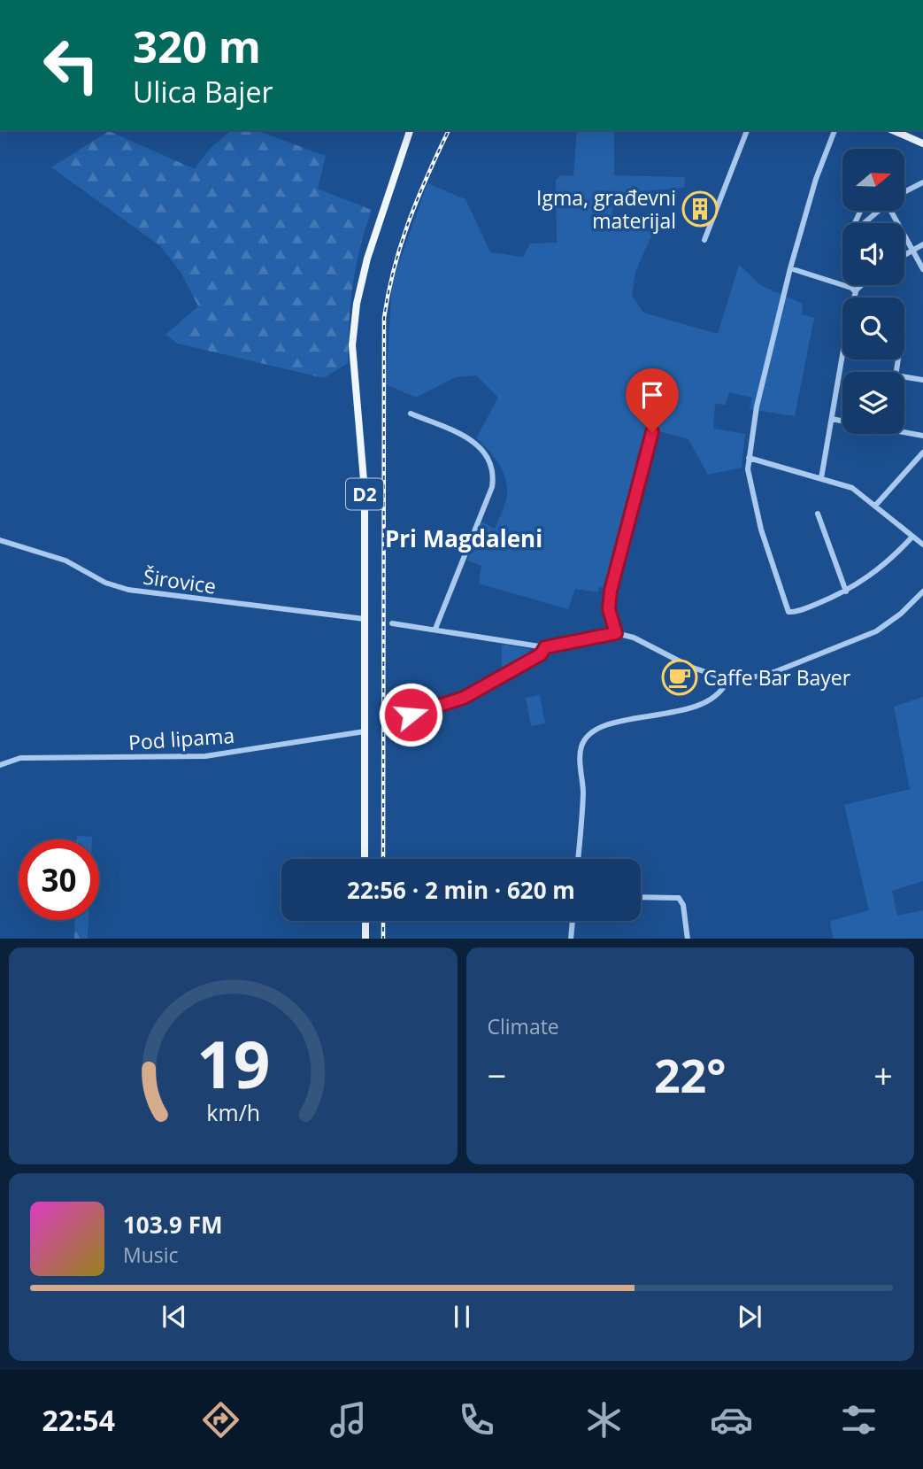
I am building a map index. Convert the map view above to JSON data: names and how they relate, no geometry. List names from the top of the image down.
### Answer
{
  "streets": {
    "main road": ["D2"],
    "street": ["Širovice", "Pod lipama"]
  },
  "crossings": [
    ["D2", "Širovice"],
    ["D2", "Pod lipama"]
  ],
  "districts": ["Pri Magdaleni"],
  "places": {
    "building": ["Igma, građevni materijal"],
    "cafe": ["Caffe Bar Bayer"]
  },
  "north": "right",
  "page": {
    "turn": ["320 m", "Ulica Bajer"],
    "limit": "30",
    "trip": "22:56 · 2 min · 620 m",
    "tile": "Climate",
    "heat": ["−", "22°", "+"],
    "song": ["103.9 FM", "Music"],
    "tabs": "22:54",
    "gauge": ["19", "km/h"]
  }
}
